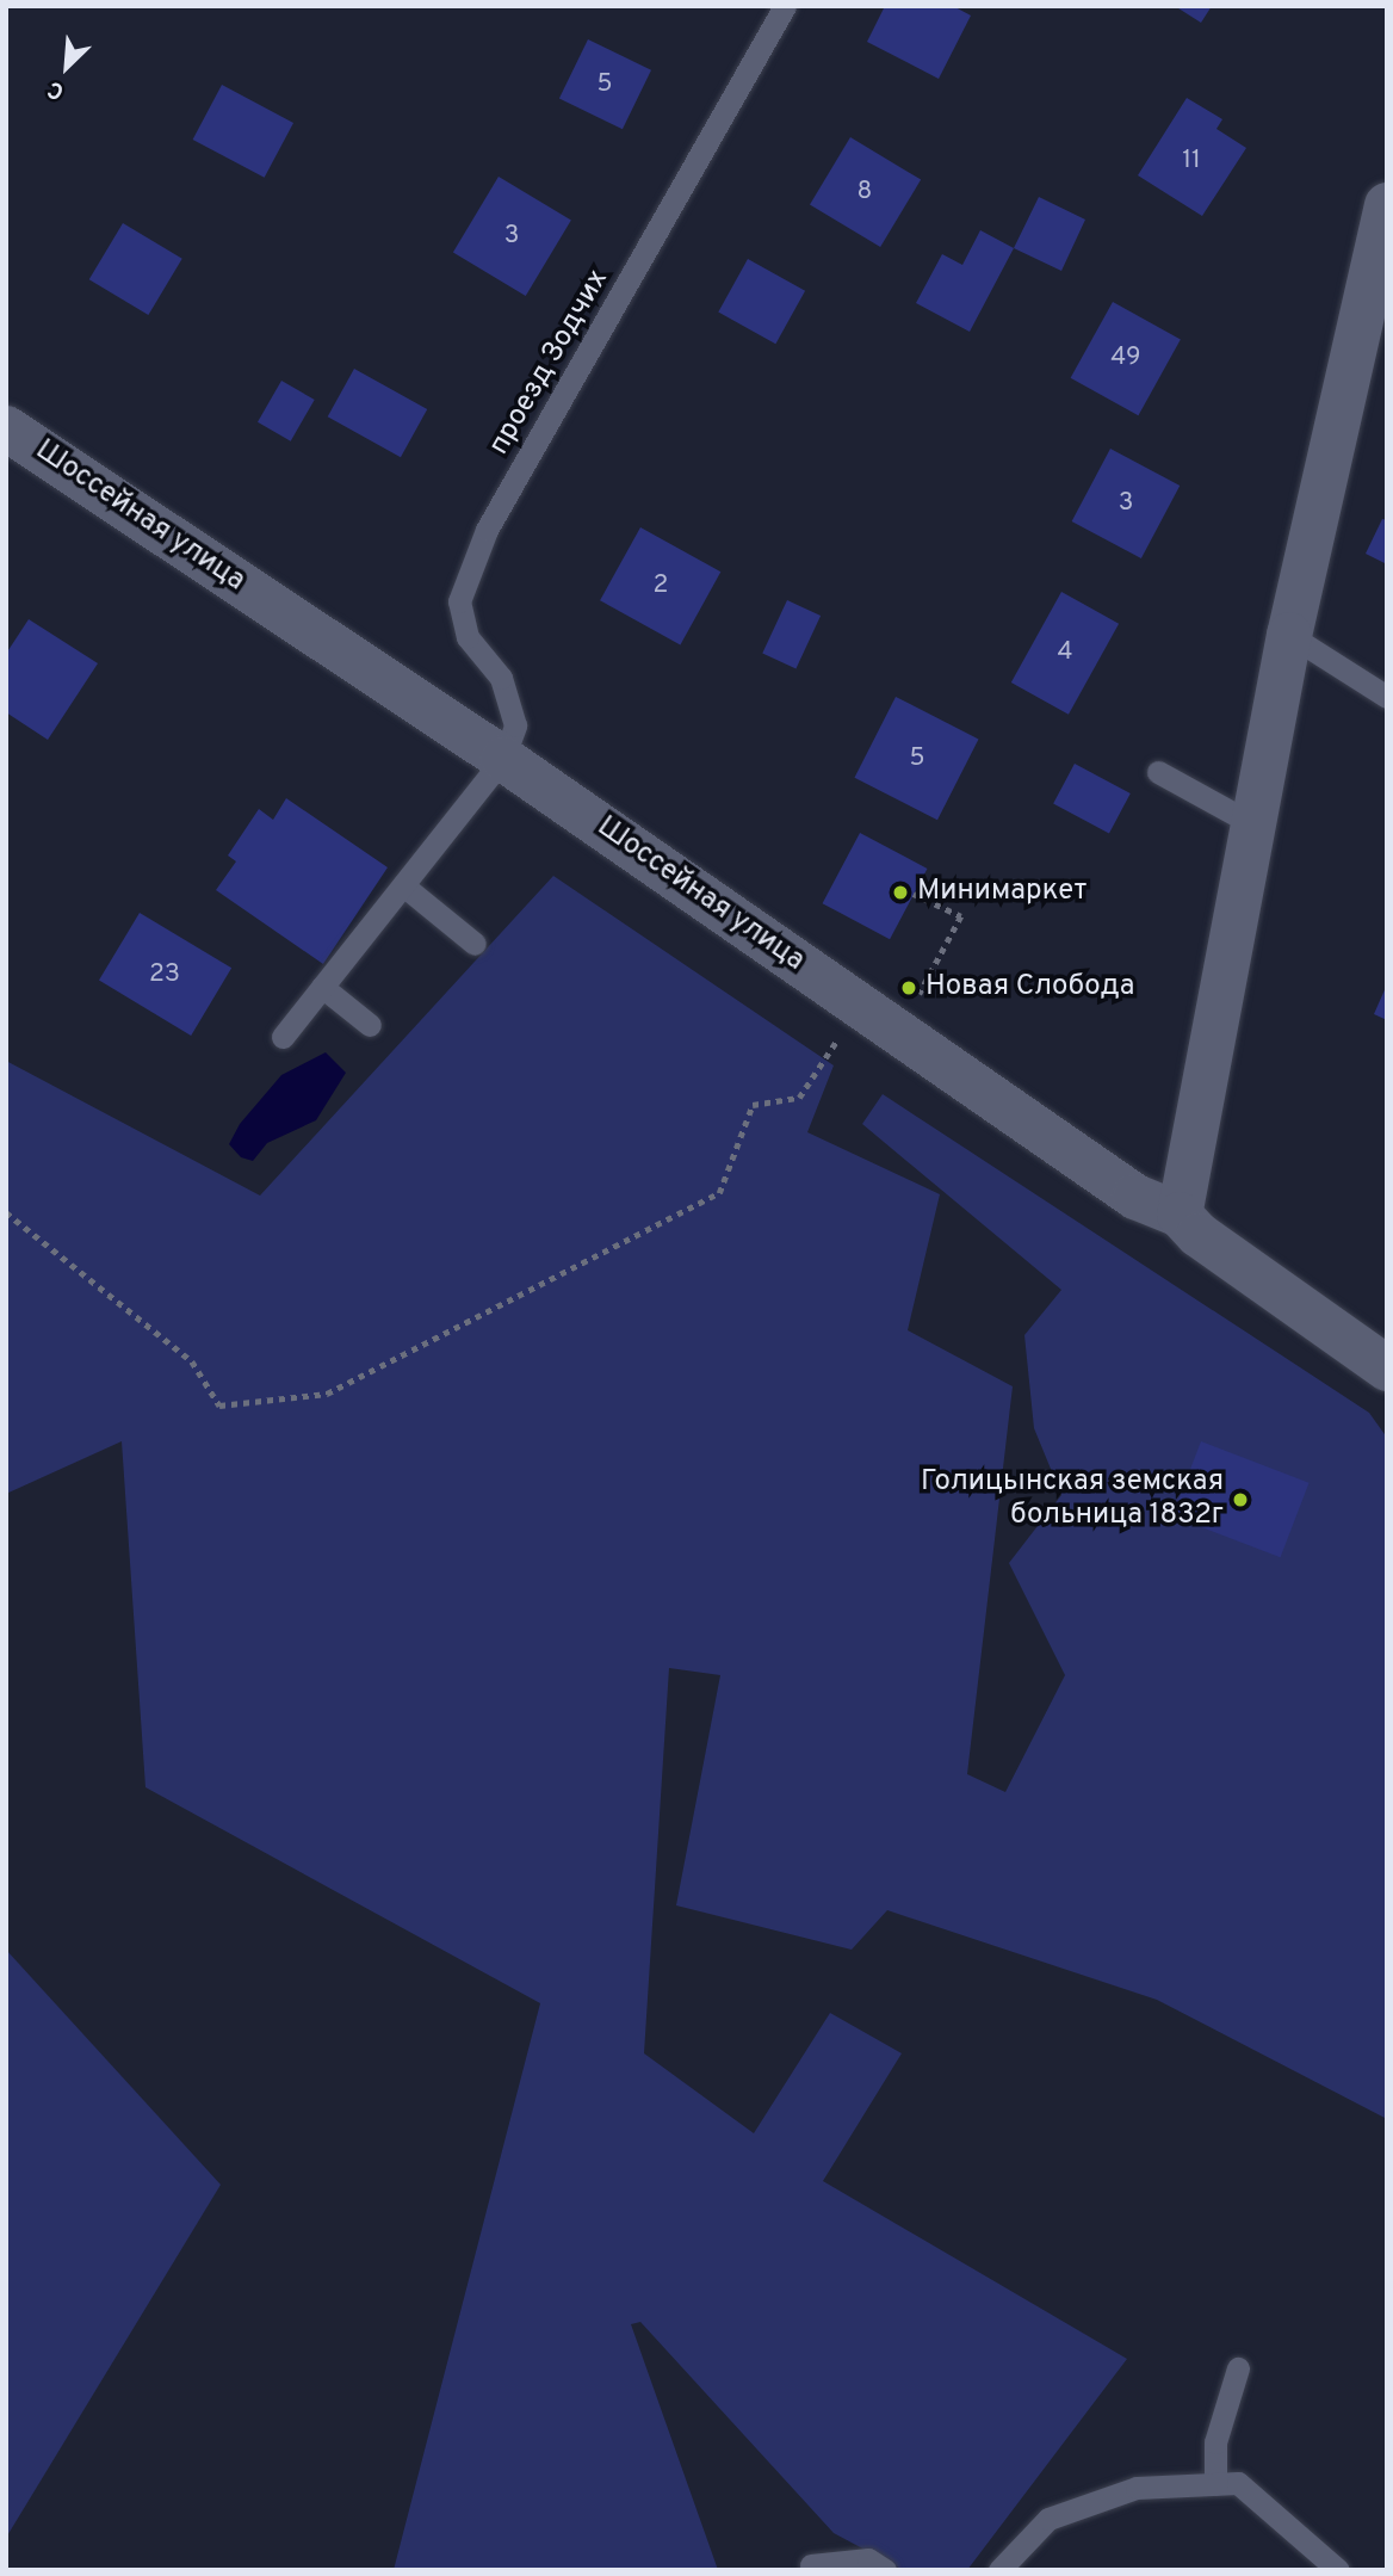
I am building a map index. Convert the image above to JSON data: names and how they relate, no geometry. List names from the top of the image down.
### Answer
{
  "streets": {
    "street": ["Шоссейная улица"],
    "lane": ["проезд Зодчих"]
  },
  "crossings": [
    ["проезд Зодчих", "Шоссейная улица"]
  ],
  "places": ["Минимаркет", "Новая Слобода", "Голицынская земская больница 1832г"],
  "house_numbers": [
    "5",
    "11",
    "8",
    "3",
    "49",
    "3",
    "2",
    "4",
    "5",
    "2З"
  ],
  "north": "bottom left"
}
